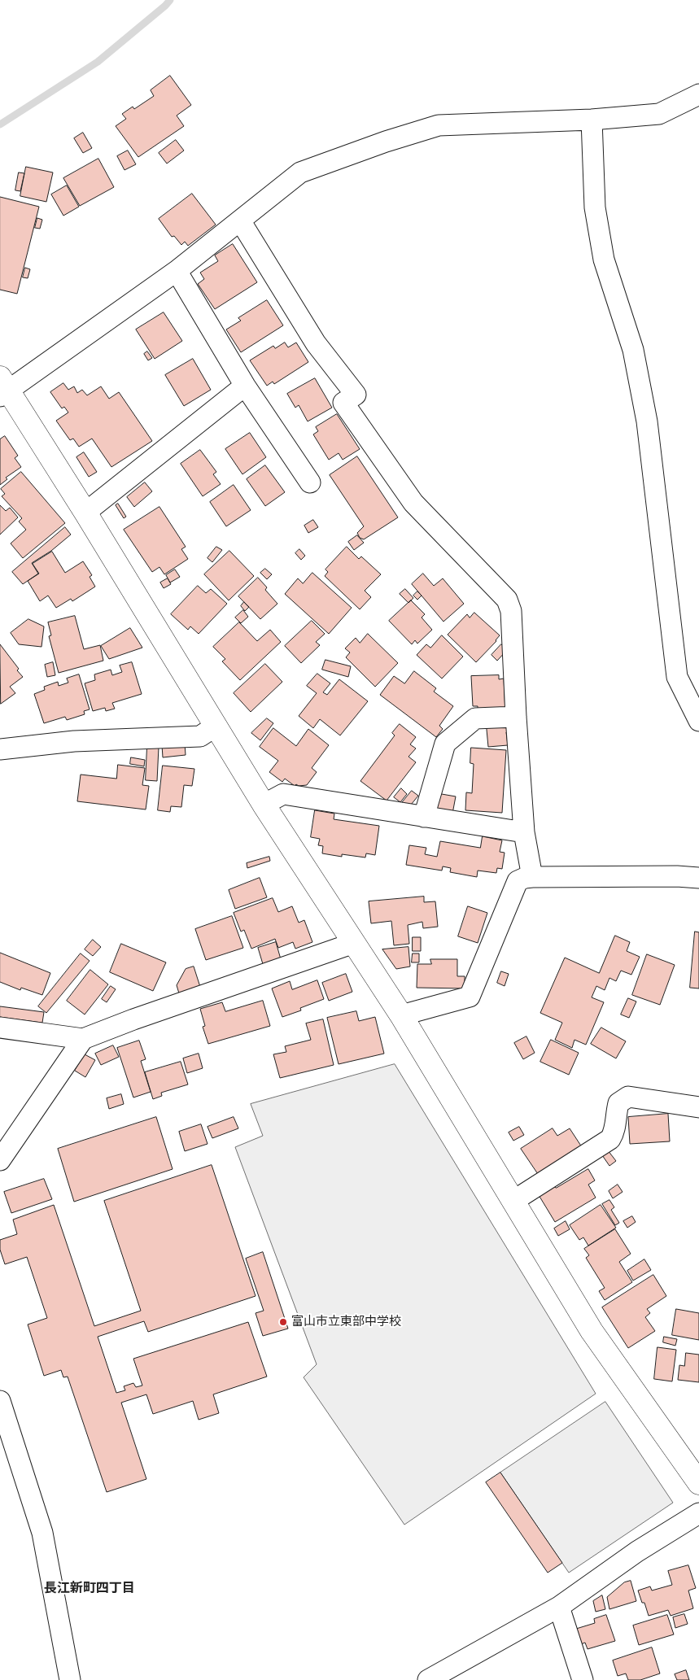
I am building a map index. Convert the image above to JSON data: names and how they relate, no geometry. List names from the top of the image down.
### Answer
{
  "districts": ["長江新町四丁目"],
  "places": ["富山市立東部中学校"]
}
